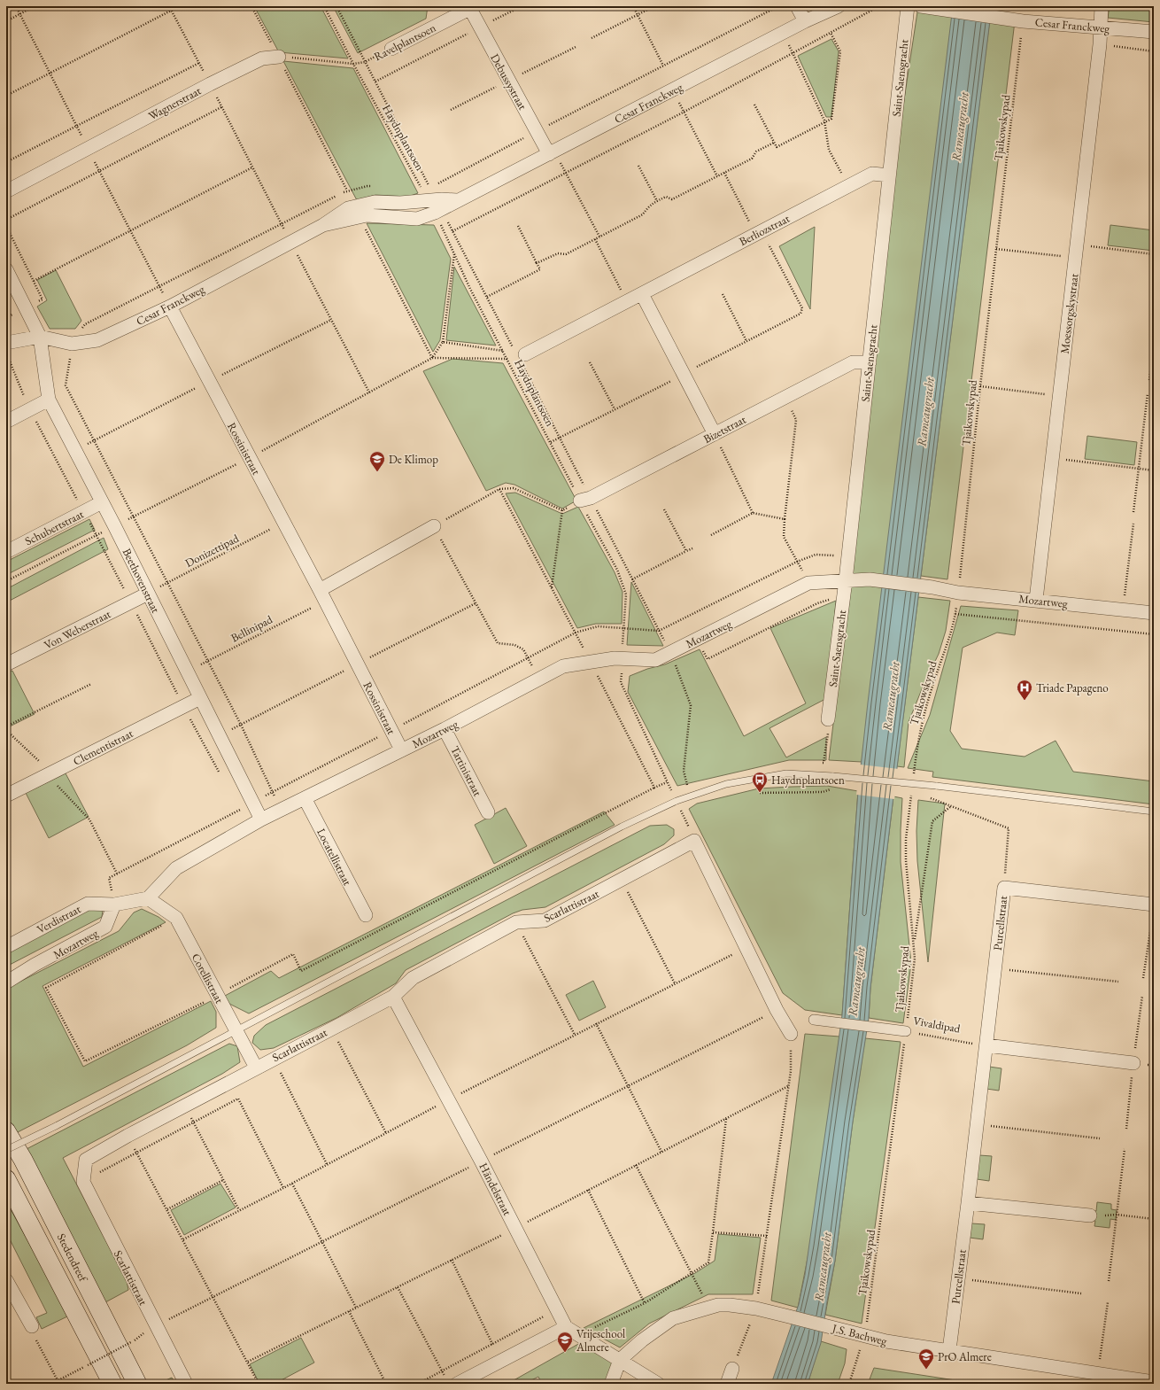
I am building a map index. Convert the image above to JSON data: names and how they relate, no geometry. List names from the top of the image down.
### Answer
{
  "streets": {
    "main road": ["Stedendreef"],
    "street": [
      "Cesar Franckweg",
      "Ravelplantsoen",
      "Saint-Saensgracht",
      "Debussystraat",
      "Wagnerstraat",
      "Berliozstraat",
      "Moessorgskystraat",
      "Bizetstraat",
      "Rossinistraat",
      "Schubertstraat",
      "Beethovenstraat",
      "Mozartweg",
      "Von Weberstraat",
      "Clementistraat",
      "Tartinistraat",
      "Locatellistraat",
      "Scarlattistraat",
      "Verdistraat",
      "Purcellstraat",
      "Corellistraat",
      "Vivaldipad",
      "Händelstraat",
      "J.S. Bachweg"
    ],
    "path": [
      "Tjaikowskypad",
      "Haydnplantsoen",
      "Donizettipad",
      "Bellinipad"
    ]
  },
  "crossings": [
    ["Cesar Franckweg", "Debussystraat"],
    ["Cesar Franckweg", "Tjaikowskypad"],
    ["Cesar Franckweg", "Haydnplantsoen"],
    ["Cesar Franckweg", "Moessorgskystraat"],
    ["Cesar Franckweg", "Rossinistraat"],
    ["Cesar Franckweg", "Beethovenstraat"],
    ["Ravelplantsoen", "Debussystraat"],
    ["Ravelplantsoen", "Haydnplantsoen"],
    ["Saint-Saensgracht", "Berliozstraat"],
    ["Saint-Saensgracht", "Bizetstraat"],
    ["Saint-Saensgracht", "Mozartweg"],
    ["Tjaikowskypad", "Mozartweg"],
    ["Tjaikowskypad", "Vivaldipad"],
    ["Tjaikowskypad", "J.S. Bachweg"],
    ["Haydnplantsoen", "Bizetstraat"],
    ["Haydnplantsoen", "Mozartweg"],
    ["Moessorgskystraat", "Mozartweg"],
    ["Rossinistraat", "Donizettipad"],
    ["Rossinistraat", "Mozartweg"],
    ["Rossinistraat", "Bellinipad"],
    ["Schubertstraat", "Beethovenstraat"],
    ["Donizettipad", "Beethovenstraat"],
    ["Donizettipad", "Von Weberstraat"],
    ["Beethovenstraat", "Mozartweg"],
    ["Beethovenstraat", "Bellinipad"],
    ["Beethovenstraat", "Von Weberstraat"],
    ["Beethovenstraat", "Clementistraat"],
    ["Mozartweg", "Tartinistraat"],
    ["Mozartweg", "Locatellistraat"],
    ["Mozartweg", "Verdistraat"],
    ["Mozartweg", "Corellistraat"],
    ["Scarlattistraat", "Corellistraat"],
    ["Scarlattistraat", "Händelstraat"],
    ["Purcellstraat", "Vivaldipad"],
    ["Purcellstraat", "J.S. Bachweg"]
  ],
  "water": ["Rameaugracht"],
  "places": {
    "school or university": ["De Klimop", "Vrijeschool Almere", "PrO Almere"],
    "hospital": ["Triade Papageno"],
    "bus stop": ["Haydnplantsoen"]
  }
}
